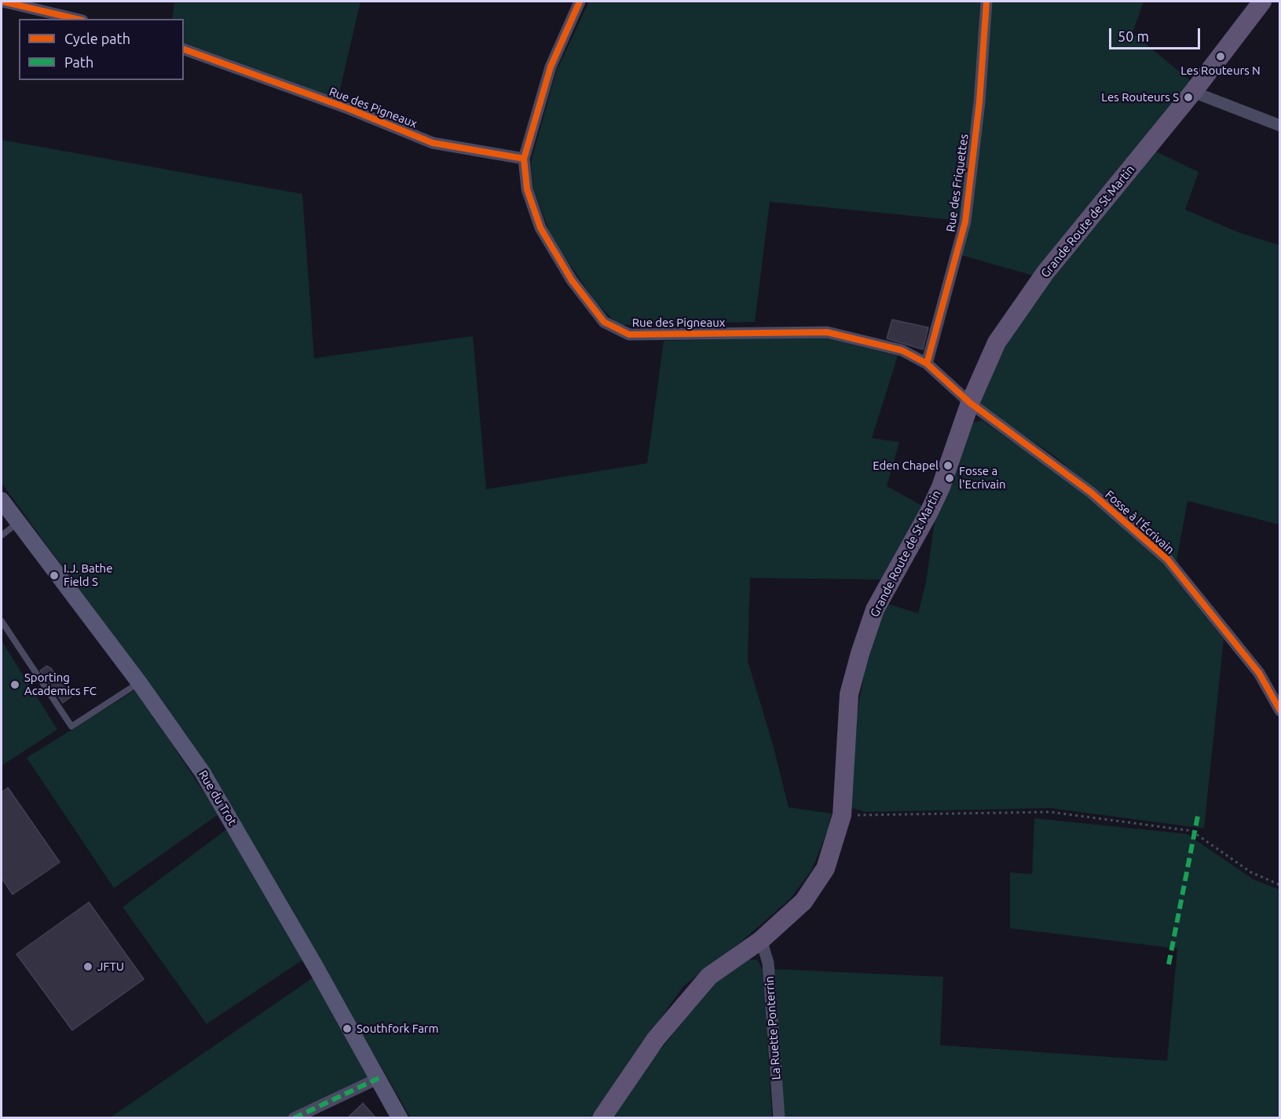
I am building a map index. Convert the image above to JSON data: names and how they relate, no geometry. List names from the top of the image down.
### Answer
{
  "streets": {
    "main road": ["Grande Route de St Martin", "Rue du Trot"],
    "street": [
      "Rue des Pigneaux",
      "Rue des Friquettes",
      "Fosse à l'Écrivain",
      "La Ruette Ponterrin"
    ]
  },
  "crossings": [
    ["Rue des Pigneaux", "Rue des Friquettes"],
    ["Rue des Pigneaux", "Grande Route de St Martin"],
    ["Rue des Pigneaux", "Fosse à l'Écrivain"],
    ["Grande Route de St Martin", "Fosse à l'Écrivain"],
    ["Grande Route de St Martin", "La Ruette Ponterrin"]
  ],
  "places": [
    "Les Routeurs N",
    "Les Routeurs S",
    "Eden Chapel",
    "Fosse a l'Ecrivain",
    "I.J. Bathe Field S",
    "Sporting Academics FC",
    "JFTU",
    "Southfork Farm"
  ],
  "legend": ["Cycle path", "Path"],
  "scale_bar": "50 m"
}
